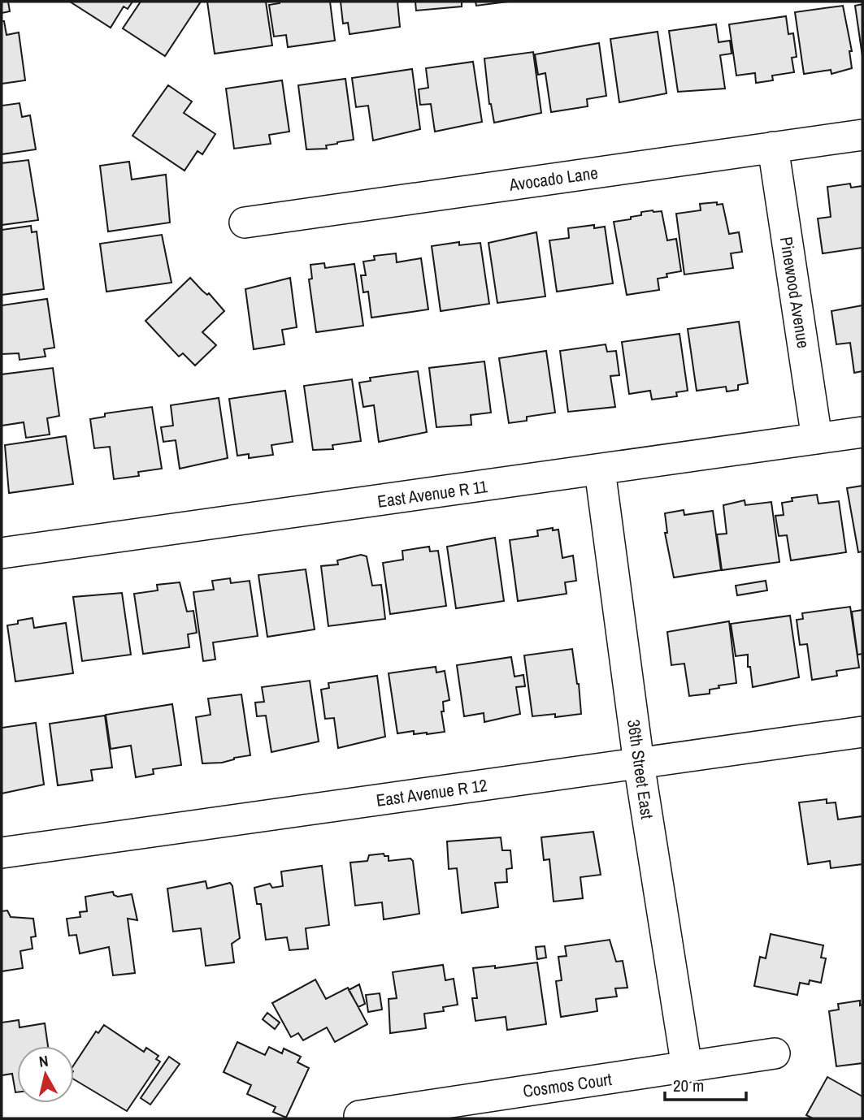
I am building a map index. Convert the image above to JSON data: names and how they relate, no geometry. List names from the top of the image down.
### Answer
{
  "streets": {
    "street": [
      "Avocado Lane",
      "Pinewood Avenue",
      "East Avenue R 11",
      "36th Street East",
      "East Avenue R 12",
      "Cosmos Court"
    ]
  },
  "crossings": [
    ["Avocado Lane", "Pinewood Avenue"],
    ["Pinewood Avenue", "East Avenue R 11"],
    ["East Avenue R 11", "36th Street East"],
    ["36th Street East", "East Avenue R 12"],
    ["36th Street East", "Cosmos Court"]
  ],
  "scale_bar": "20 m",
  "north": "top"
}
